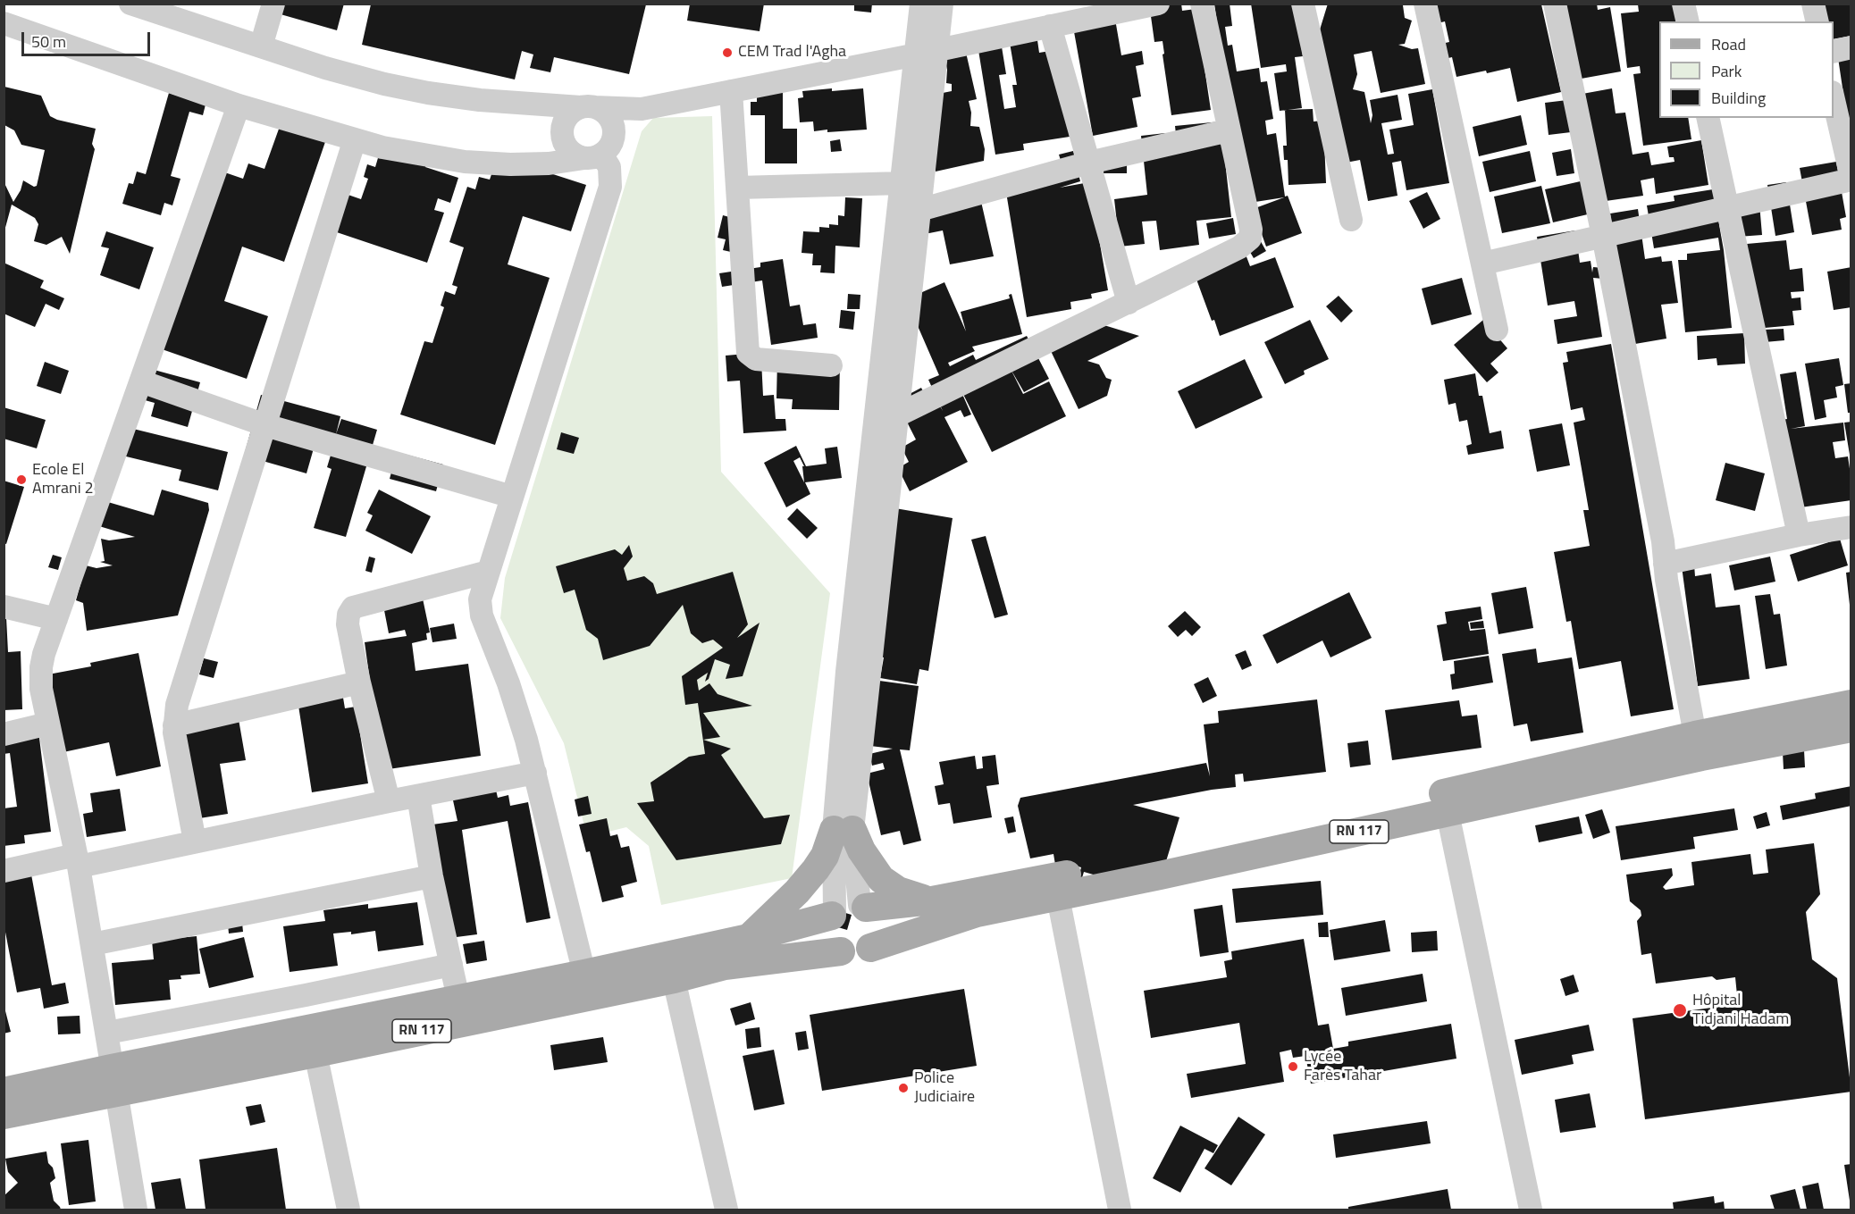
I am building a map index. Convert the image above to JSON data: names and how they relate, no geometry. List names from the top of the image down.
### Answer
{
  "streets": {
    "main road": ["RN 117"]
  },
  "places": [
    "CEM Trad l'Agha",
    "Ecole El Amrani 2",
    "Hôpital Tidjani Hadam",
    "Lycée Farès Tahar",
    "Police Judiciaire"
  ],
  "legend": ["Road", "Park", "Building"],
  "scale_bar": "50 m"
}
